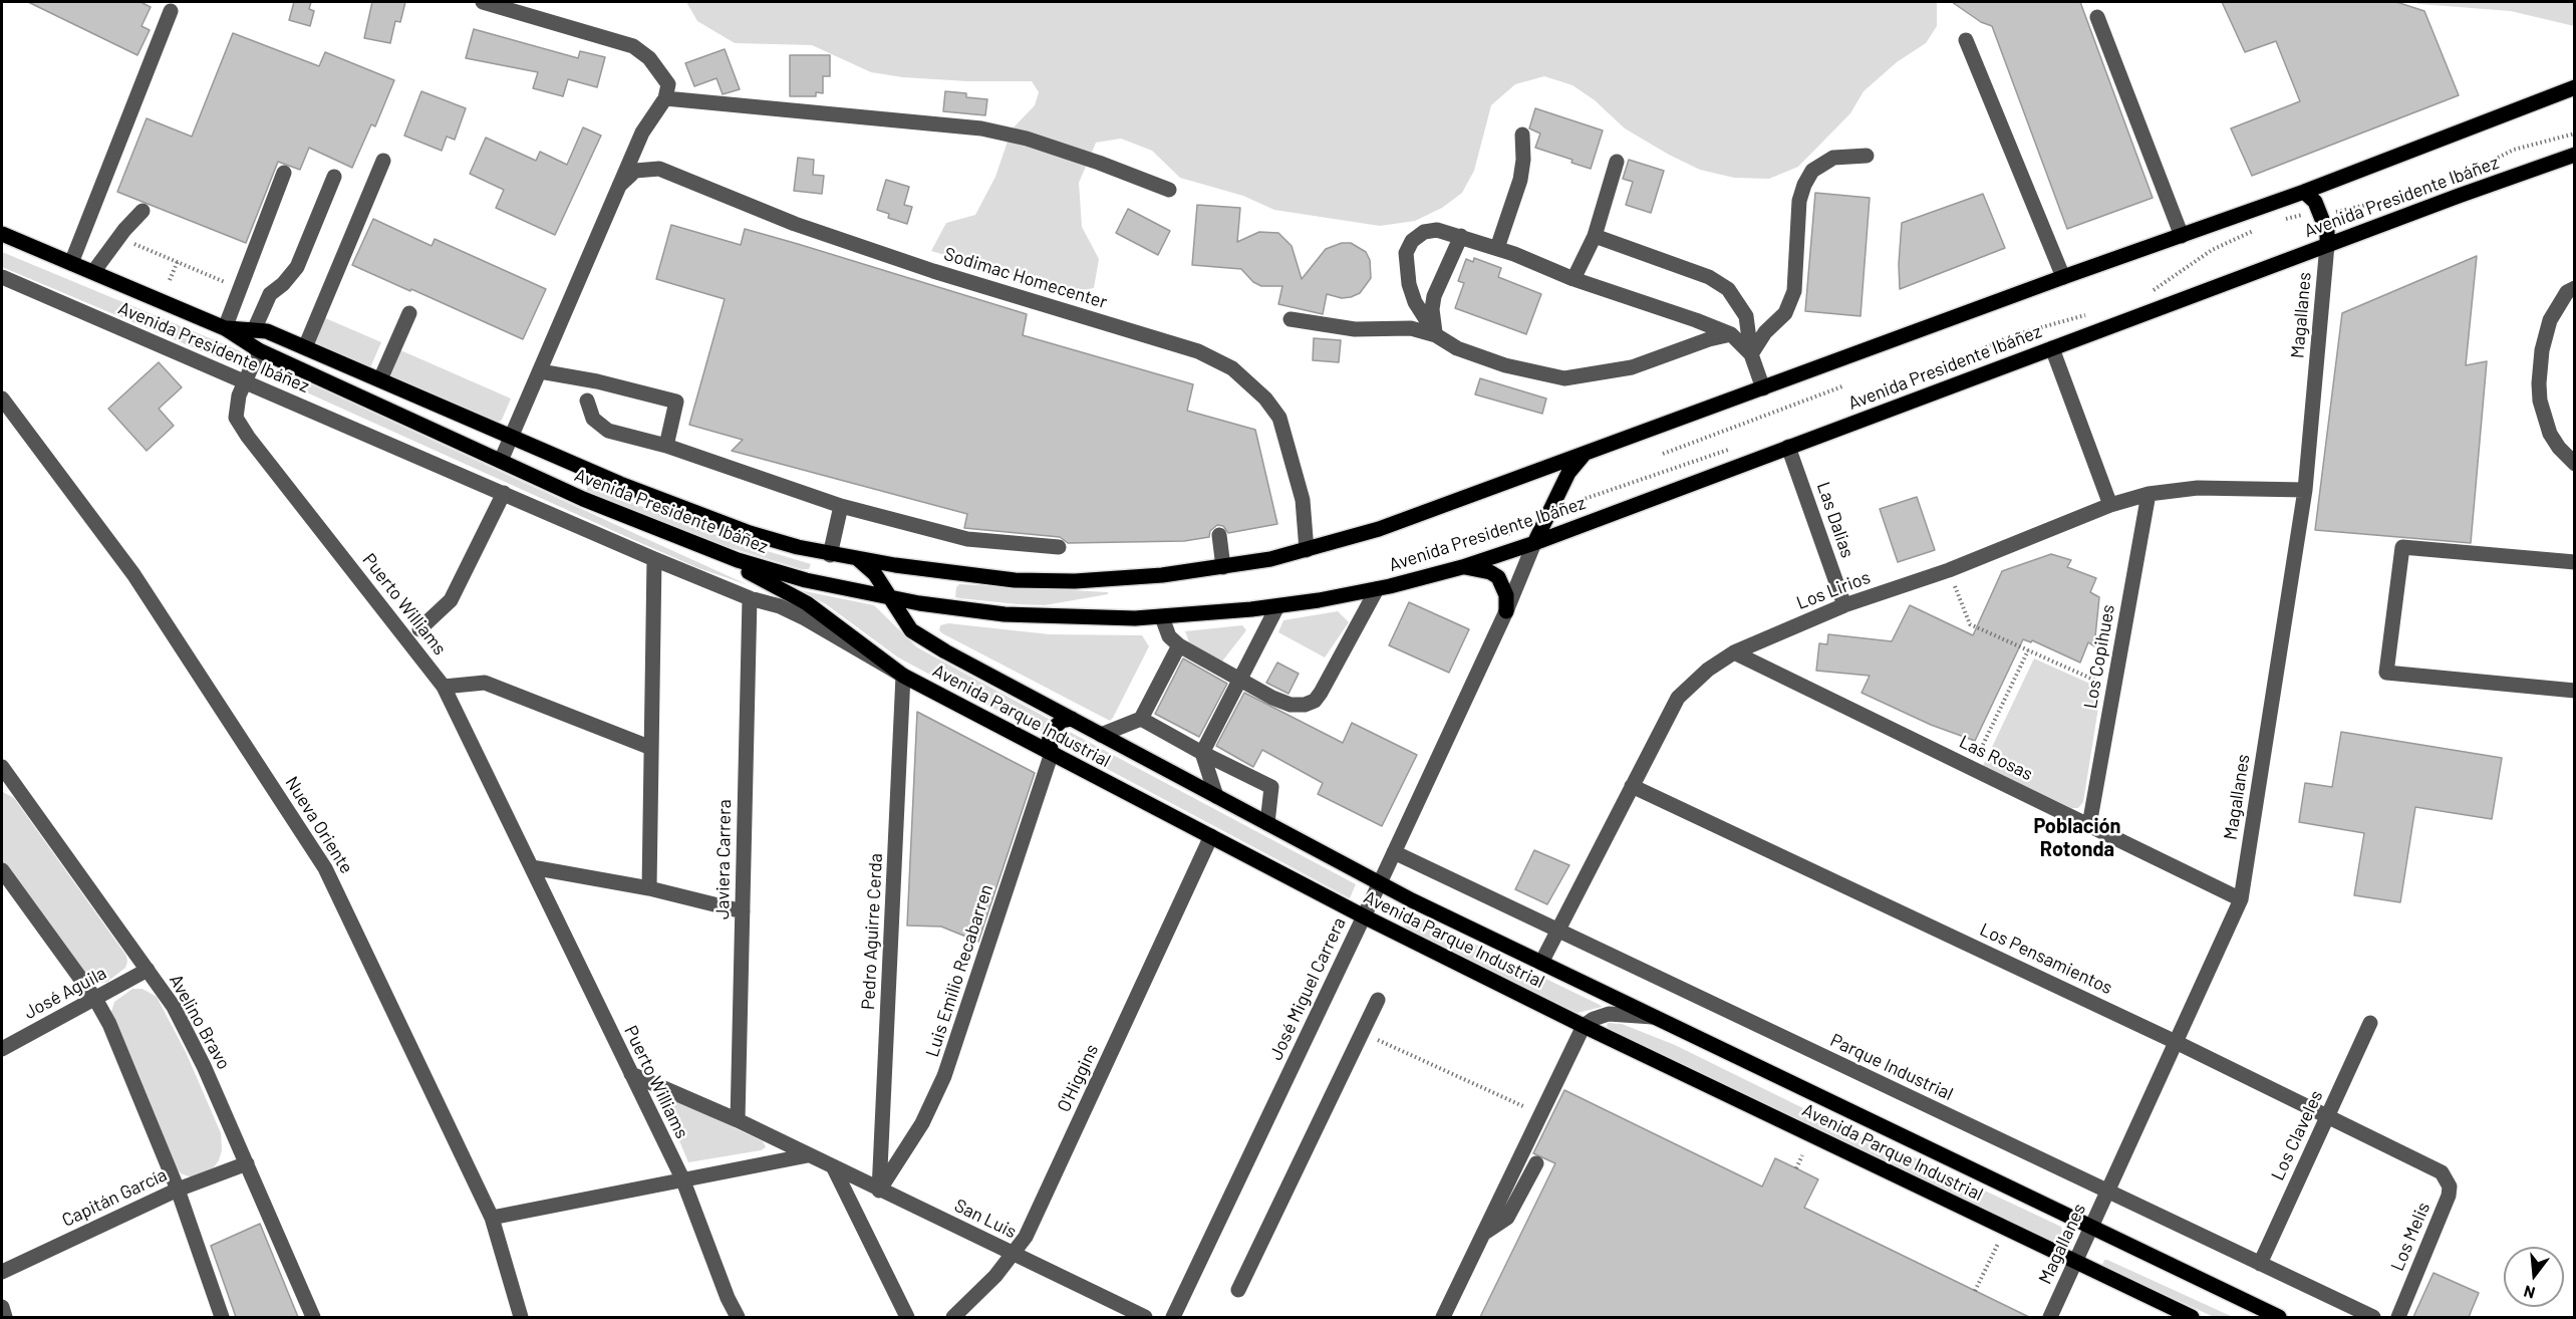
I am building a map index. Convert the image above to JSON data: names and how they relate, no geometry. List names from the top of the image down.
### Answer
{
  "streets": {
    "main road": ["Avenida Presidente Ibáñez", "Avenida Parque Industrial"],
    "street": [
      "Sodimac Homecenter",
      "Magallanes",
      "Las Dalias",
      "Los Lirios",
      "Puerto Williams",
      "Los Copihues",
      "Las Rosas",
      "Nueva Oriente",
      "Javiera Carrera",
      "Pedro Aguirre Cerda",
      "Los Pensamientos",
      "Luis Emilio Recabarren",
      "José Miguel Carrera",
      "José Aguila",
      "Avelino Bravo",
      "Parque Industrial",
      "O'Higgins",
      "Los Claveles",
      "Capitán García",
      "San Luis",
      "Los Melis"
    ]
  },
  "crossings": [
    ["Avenida Presidente Ibáñez", "Sodimac Homecenter"],
    ["Avenida Presidente Ibáñez", "Magallanes"],
    ["Avenida Presidente Ibáñez", "Las Dalias"],
    ["Avenida Presidente Ibáñez", "Puerto Williams"],
    ["Avenida Presidente Ibáñez", "Avenida Parque Industrial"],
    ["Avenida Presidente Ibáñez", "Javiera Carrera"],
    ["Avenida Presidente Ibáñez", "Pedro Aguirre Cerda"],
    ["Avenida Presidente Ibáñez", "José Miguel Carrera"],
    ["Magallanes", "Los Lirios"],
    ["Magallanes", "Avenida Parque Industrial"],
    ["Magallanes", "Las Rosas"],
    ["Magallanes", "Los Pensamientos"],
    ["Magallanes", "Parque Industrial"],
    ["Las Dalias", "Los Lirios"],
    ["Los Lirios", "Los Copihues"],
    ["Los Lirios", "Avenida Parque Industrial"],
    ["Los Lirios", "Las Rosas"],
    ["Los Lirios", "Los Pensamientos"],
    ["Los Lirios", "Parque Industrial"],
    ["Puerto Williams", "San Luis"],
    ["Los Copihues", "Las Rosas"],
    ["Avenida Parque Industrial", "Pedro Aguirre Cerda"],
    ["Avenida Parque Industrial", "Luis Emilio Recabarren"],
    ["Avenida Parque Industrial", "José Miguel Carrera"],
    ["Avenida Parque Industrial", "O'Higgins"],
    ["Javiera Carrera", "San Luis"],
    ["Pedro Aguirre Cerda", "Luis Emilio Recabarren"],
    ["Pedro Aguirre Cerda", "San Luis"],
    ["Los Pensamientos", "Los Claveles"],
    ["Los Pensamientos", "Los Melis"],
    ["Luis Emilio Recabarren", "San Luis"],
    ["José Miguel Carrera", "Parque Industrial"],
    ["José Aguila", "Avelino Bravo"],
    ["Avelino Bravo", "Capitán García"],
    ["Parque Industrial", "Los Claveles"],
    ["O'Higgins", "San Luis"]
  ],
  "districts": ["Población Rotonda"],
  "north": "bottom"
}
